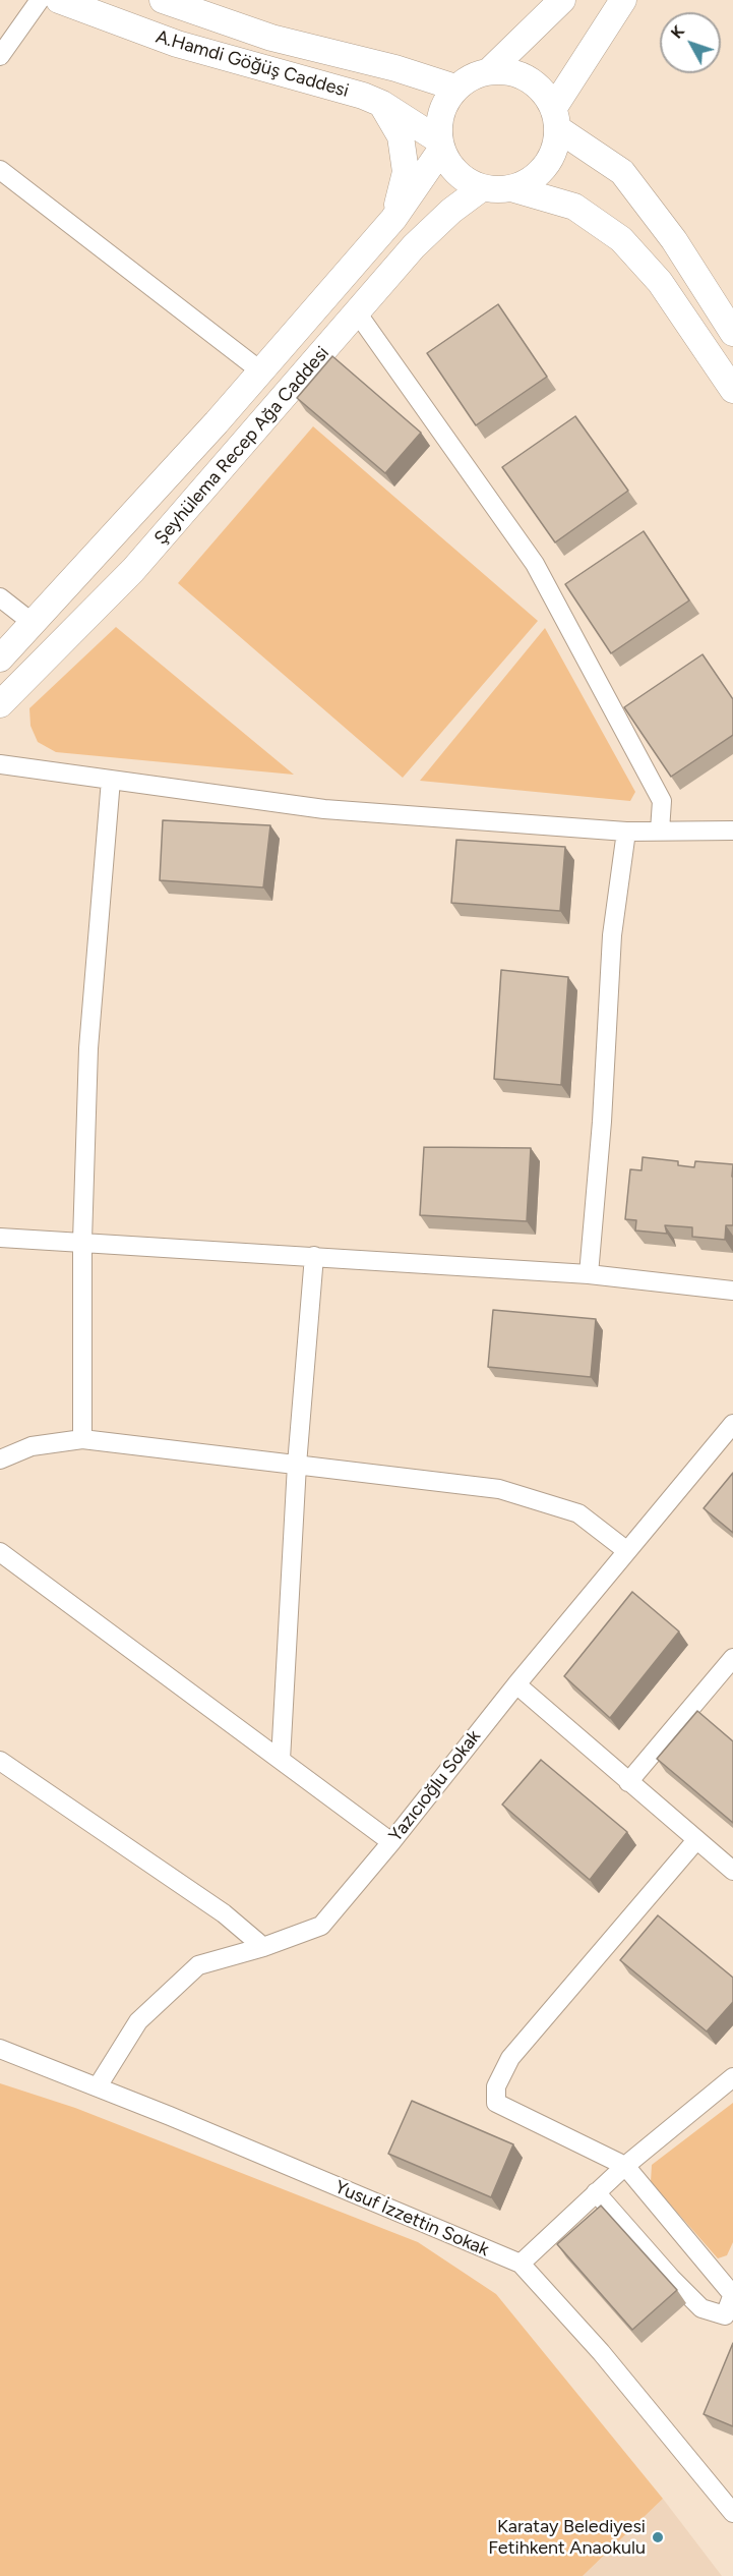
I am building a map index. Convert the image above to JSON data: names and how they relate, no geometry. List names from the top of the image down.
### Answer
{
  "streets": {
    "street": [
      "A.Hamdi Göğüş Caddesi",
      "Şeyhülema Recep Ağa Caddesi",
      "Yazıcıoğlu Sokak",
      "Yusuf İzzettin Sokak"
    ]
  },
  "crossings": [
    ["A.Hamdi Göğüş Caddesi", "Şeyhülema Recep Ağa Caddesi"],
    ["Yazıcıoğlu Sokak", "Yusuf İzzettin Sokak"]
  ],
  "places": ["Karatay Belediyesi Fetihkent Anaokulu"],
  "north": "top left"
}
